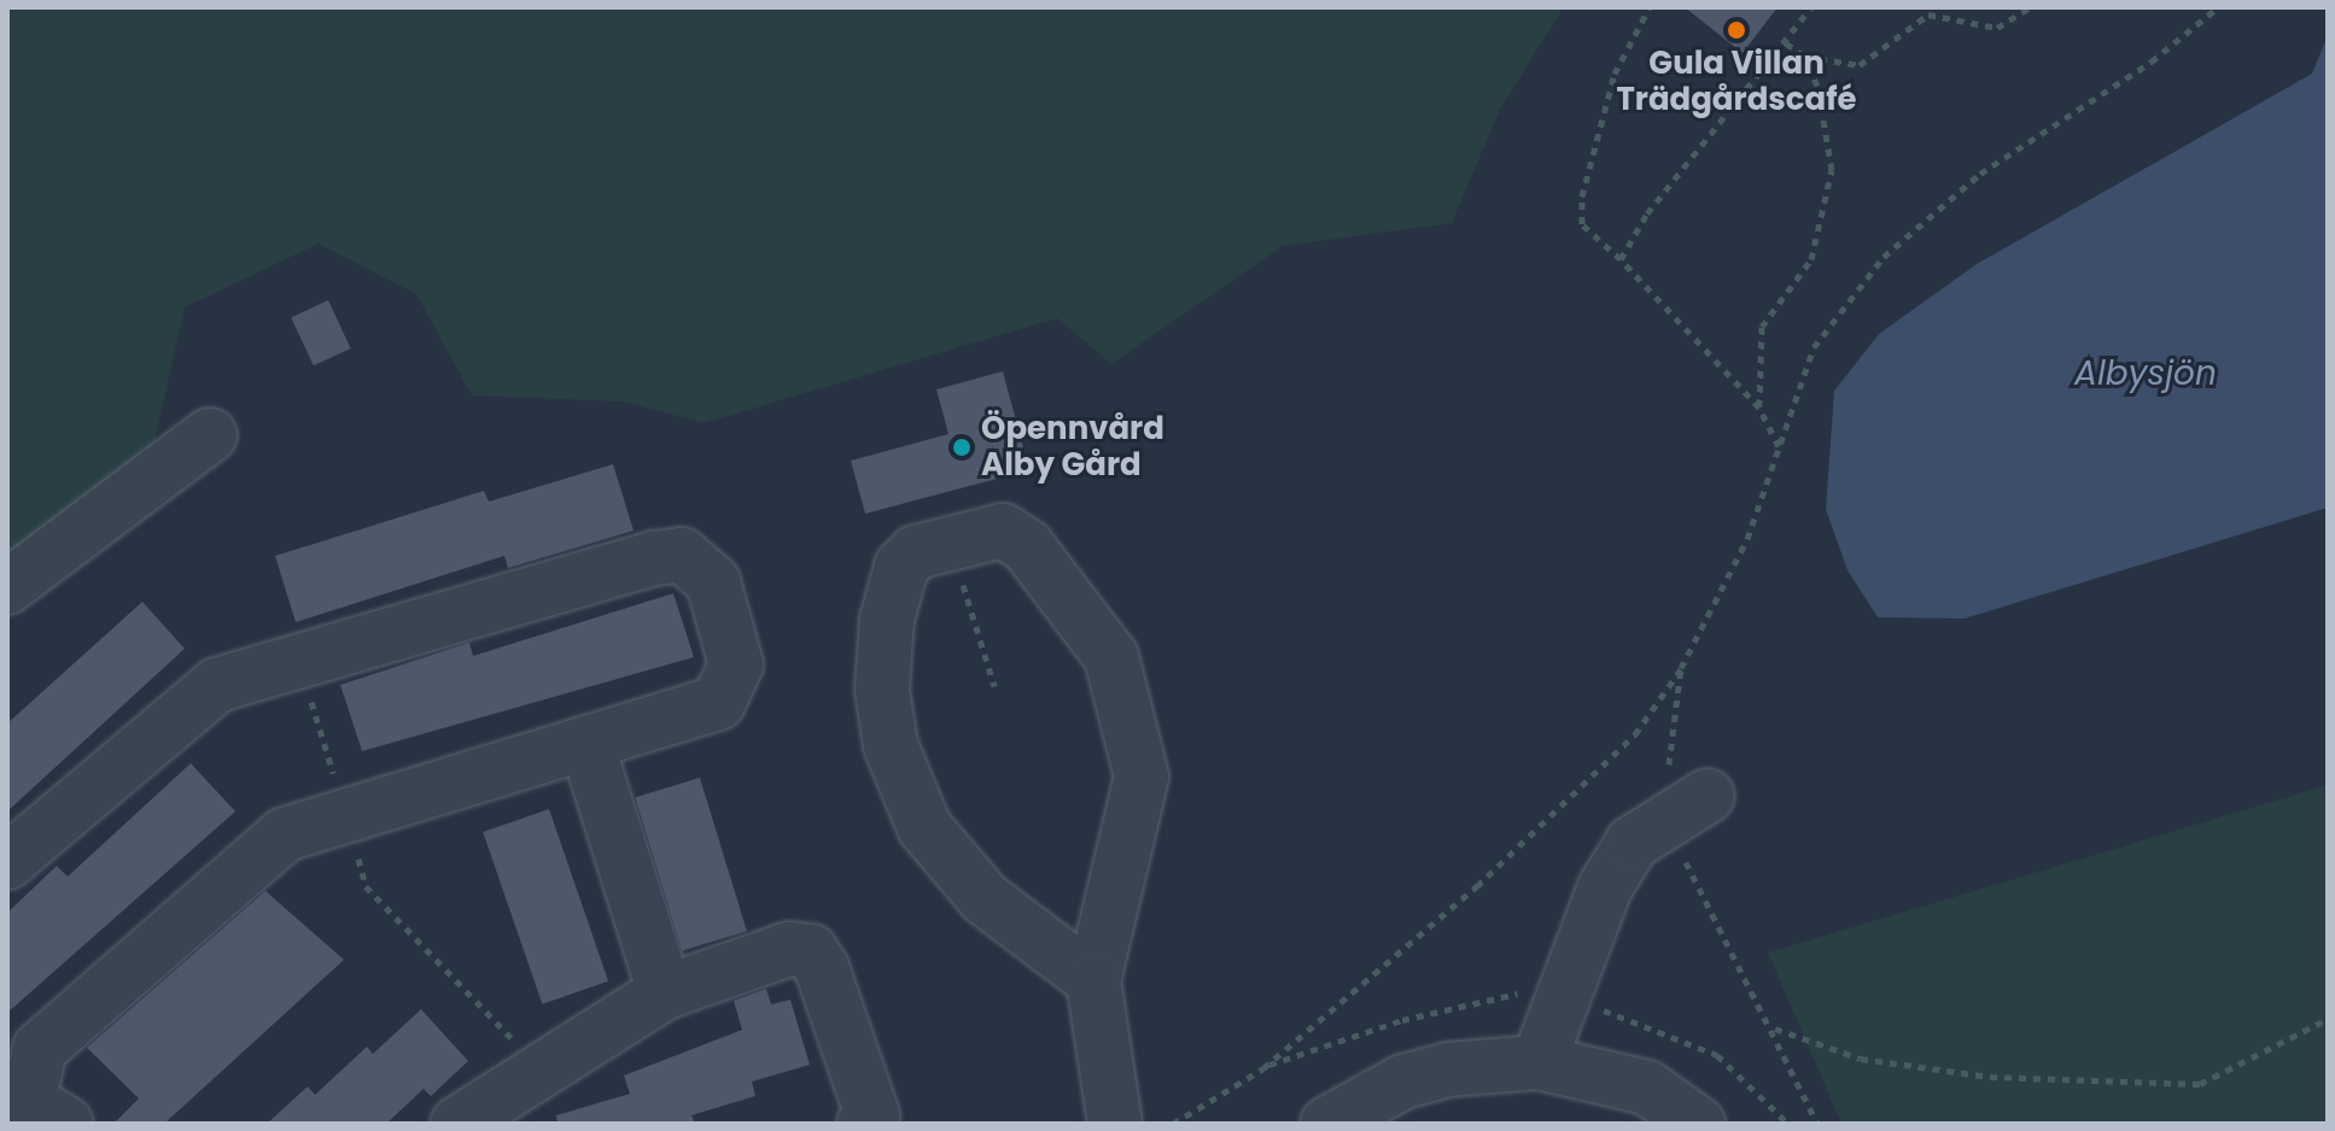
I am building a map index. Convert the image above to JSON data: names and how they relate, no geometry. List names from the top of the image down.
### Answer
{
  "water": ["Albysjön"],
  "places": ["Gula Villan Trädgårdscafé", "Öpennvård Alby Gård"]
}
